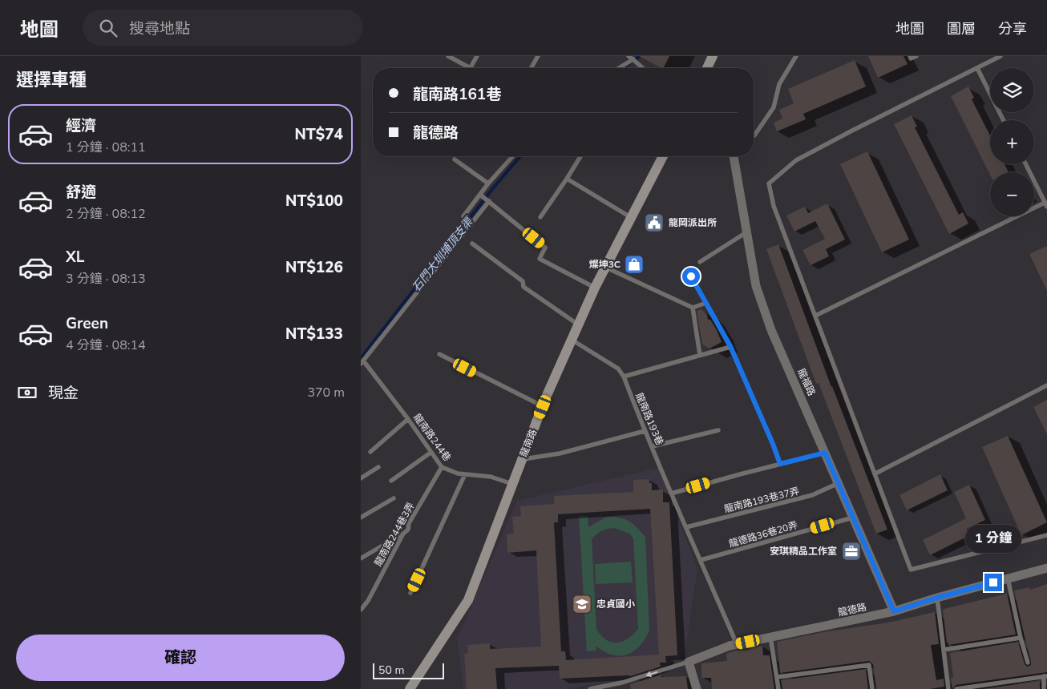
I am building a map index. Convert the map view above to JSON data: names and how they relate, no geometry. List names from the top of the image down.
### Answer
{
  "streets": {
    "main road": ["龍南路"],
    "street": ["龍福路", "龍德路"],
    "lane": [
      "龍南路193巷",
      "龍南路244巷",
      "龍南路193巷37弄",
      "龍南路244巷3弄",
      "龍德路36巷20弄"
    ]
  },
  "crossings": [
    ["龍福路", "龍南路193巷37弄"],
    ["龍福路", "龍德路36巷20弄"],
    ["龍福路", "龍德路"],
    ["龍南路193巷", "龍南路"],
    ["龍南路193巷", "龍南路193巷37弄"],
    ["龍南路193巷", "龍德路36巷20弄"],
    ["龍南路193巷", "龍德路"],
    ["龍南路244巷", "龍南路"],
    ["龍南路244巷", "龍南路244巷3弄"]
  ],
  "water": ["石門大圳埔頂支渠"],
  "places": {
    "public building": ["龍岡派出所"],
    "shop": ["燦坤3C"],
    "office": ["安琪精品工作室"],
    "school or university": ["忠貞國小"]
  },
  "scale_bar": "50 m",
  "page": {
    "header": "地圖",
    "search": "搜尋地點",
    "nav": ["地圖", "圖層", "分享"],
    "heading": "選擇車種",
    "map_buttons": ["+", "−"],
    "banner": ["龍南路161巷", "龍德路"],
    "list": [
      {
        "name": "經濟",
        "note": "1 分鐘 · 08:11",
        "value": "NT$74"
      },
      {
        "name": "舒適",
        "note": "2 分鐘 · 08:12",
        "value": "NT$100"
      },
      {
        "name": "XL",
        "note": "3 分鐘 · 08:13",
        "value": "NT$126"
      },
      {
        "name": "Green",
        "note": "4 分鐘 · 08:14",
        "value": "NT$133"
      }
    ],
    "pay": ["現金", "370 m"],
    "bubble": "1 分鐘",
    "buttons": "確認",
    "scale": "50 m"
  }
}
